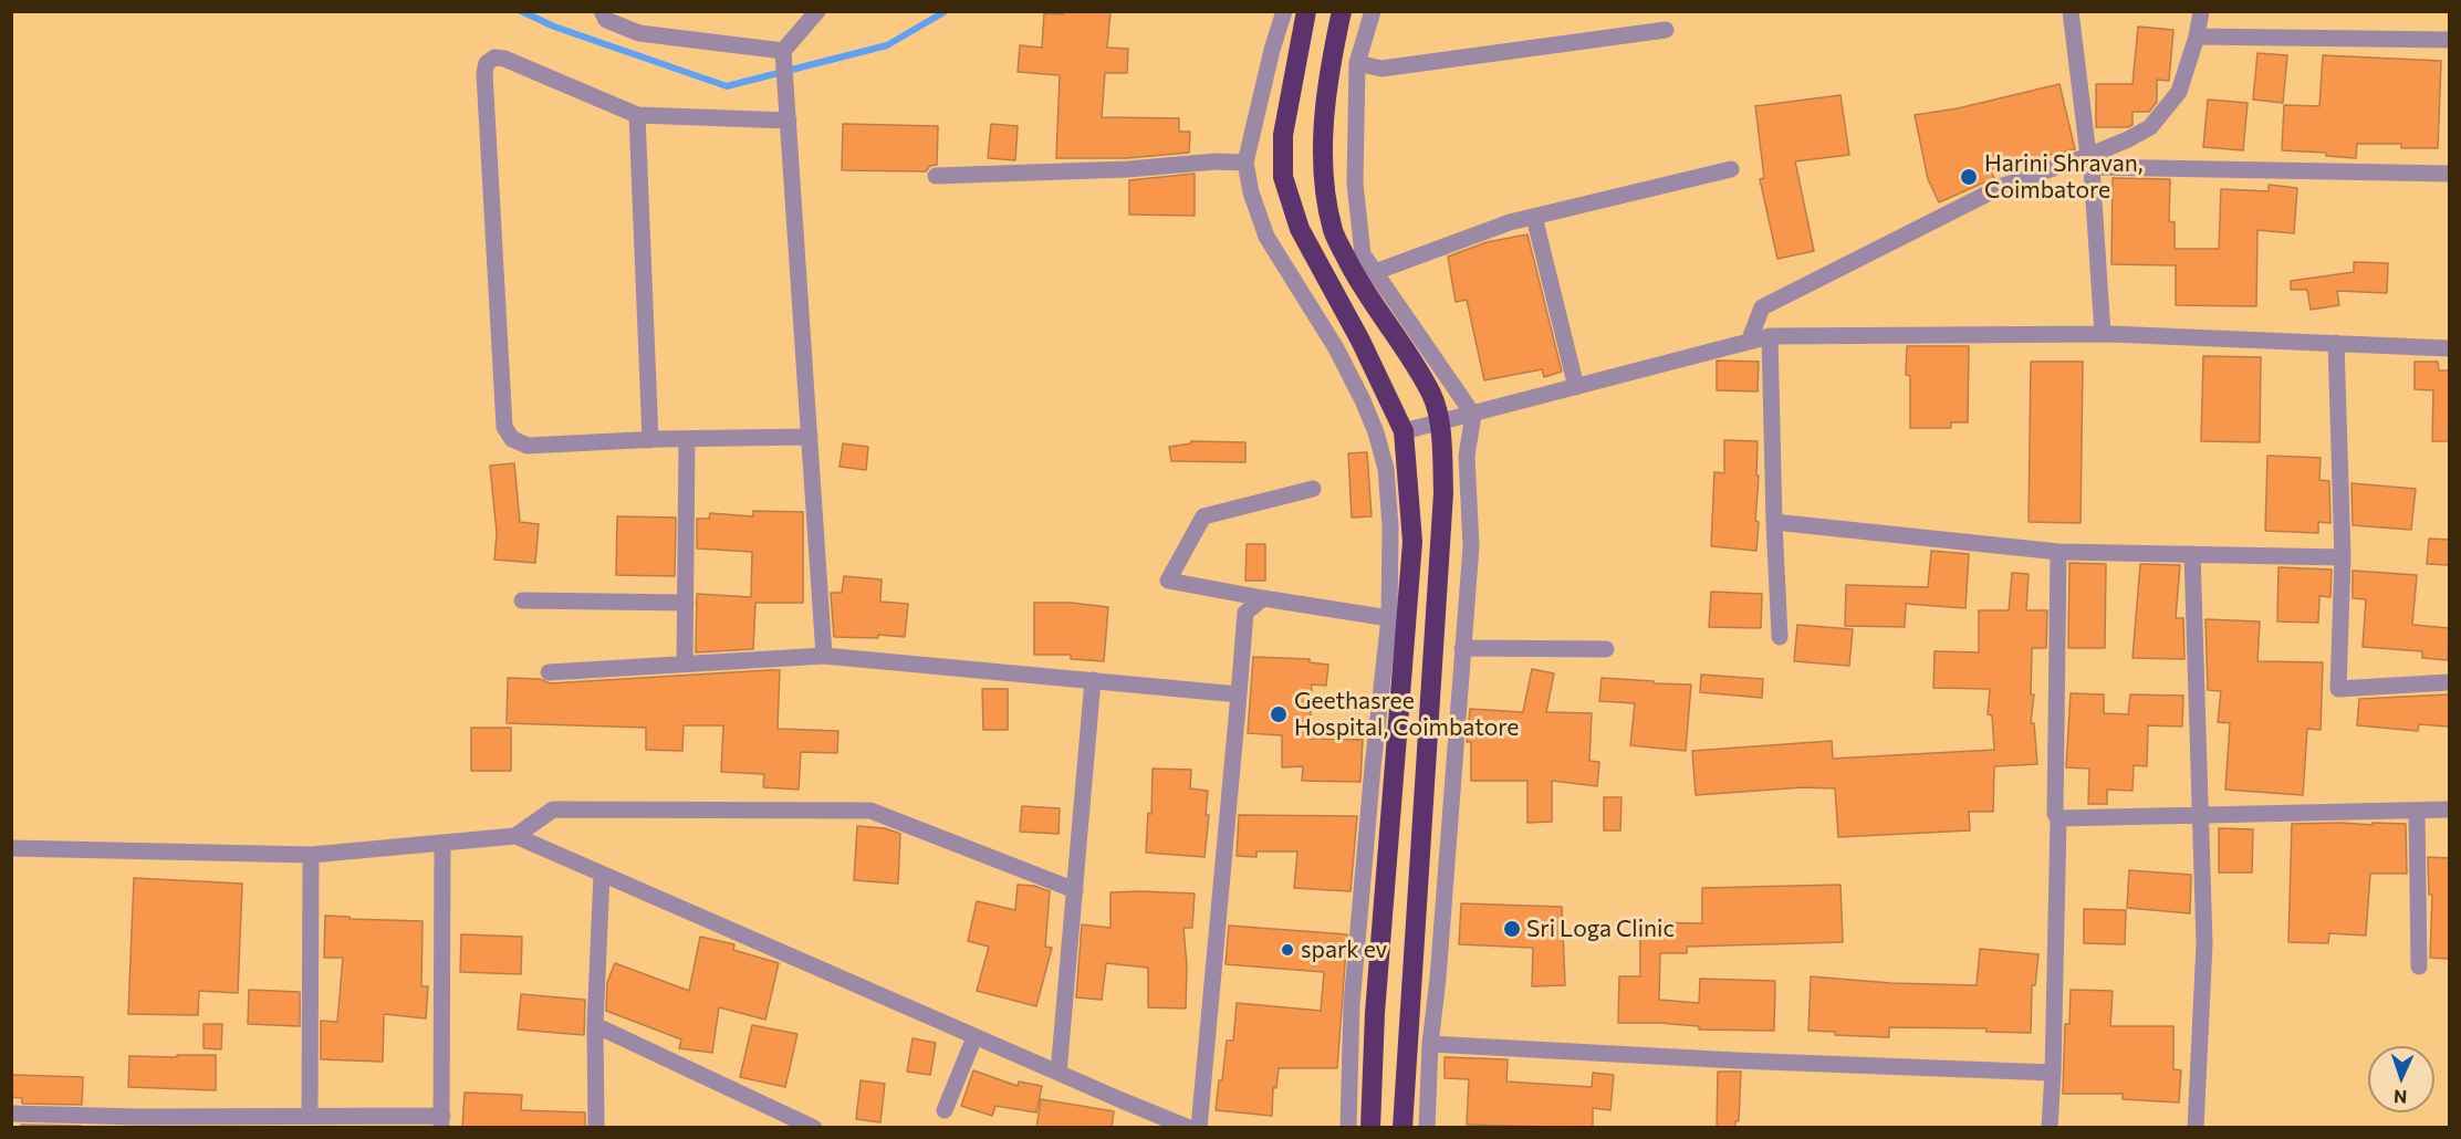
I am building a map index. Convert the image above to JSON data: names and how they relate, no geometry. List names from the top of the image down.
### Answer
{
  "places": [
    "Harini Shravan, Coimbatore",
    "Geethasree Hospital, Coimbatore",
    "Sri Loga Clinic",
    "spark ev"
  ],
  "north": "bottom"
}
